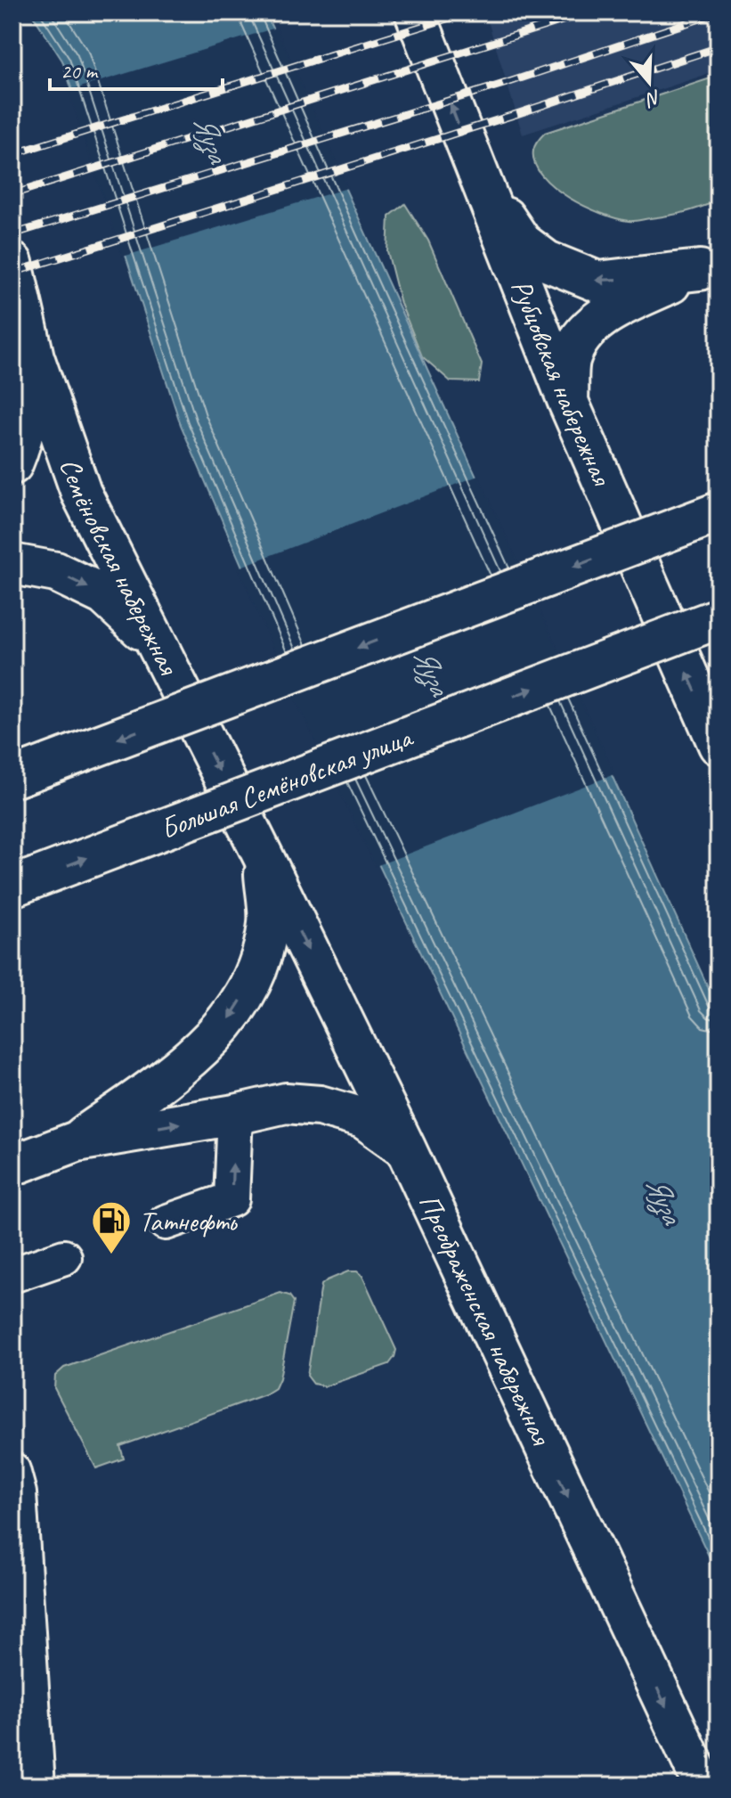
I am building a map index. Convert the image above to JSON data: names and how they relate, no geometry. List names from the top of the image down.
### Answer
{
  "streets": {
    "main road": [
      "Рубцовская набережная",
      "Семёновская набережная",
      "Большая Семёновская улица",
      "Преображенская набережная"
    ]
  },
  "crossings": [
    ["Семёновская набережная", "Преображенская набережная"]
  ],
  "one_way": ["Рубцовская набережная", "Семёновская набережная", "Преображенская набережная"],
  "water": ["Яуза"],
  "places": {
    "fuel station": ["Татнефть"]
  },
  "scale_bar": "20 m",
  "north": "bottom"
}
